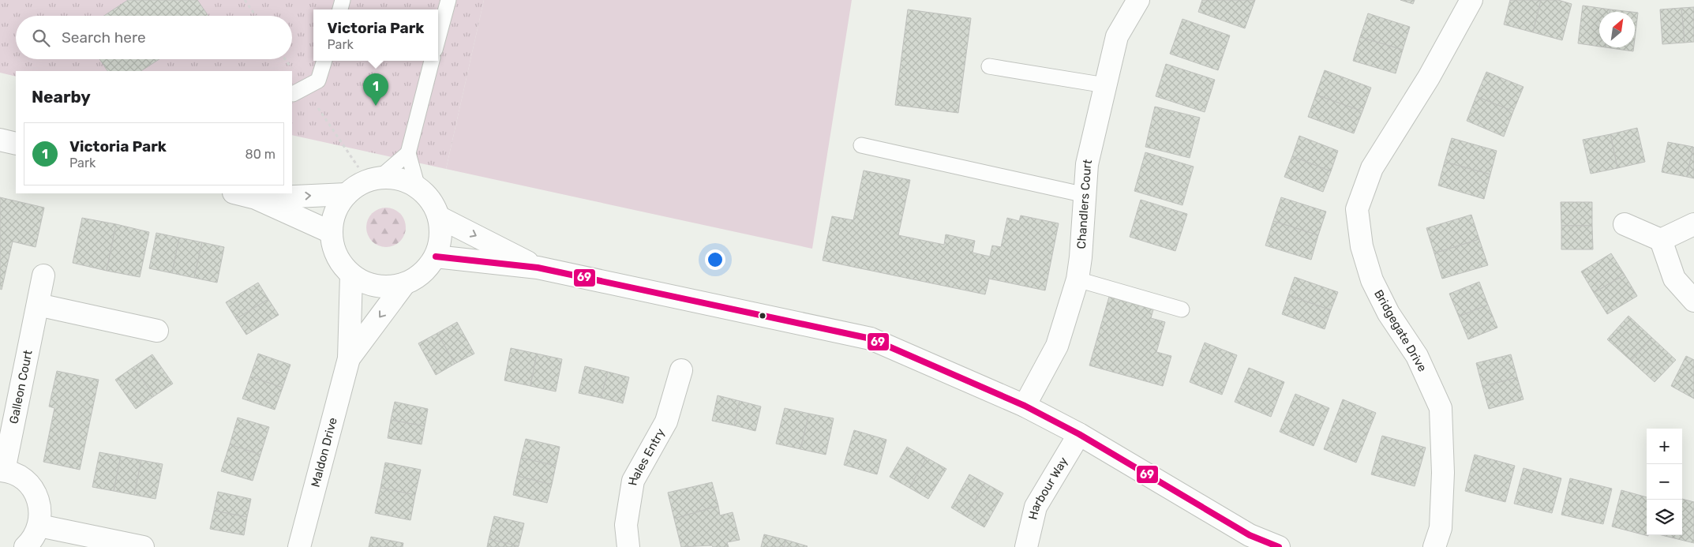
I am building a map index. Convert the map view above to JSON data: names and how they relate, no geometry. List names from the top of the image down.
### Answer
{
  "streets": {
    "street": [
      "Chandlers Court",
      "Bridgegate Drive",
      "Galleon Court",
      "Maldon Drive",
      "Hales Entry",
      "Harbour Way"
    ]
  },
  "lines": ["transit line 69"],
  "north": "top right",
  "page": {
    "popup": ["Victoria Park", "Park"],
    "search": "Search here",
    "heading": "Nearby",
    "pins": "1",
    "list": [
      {
        "mark": "1",
        "name": "Victoria Park",
        "note": "Park",
        "value": "80 m"
      }
    ],
    "map_buttons": ["+", "−"]
  }
}
